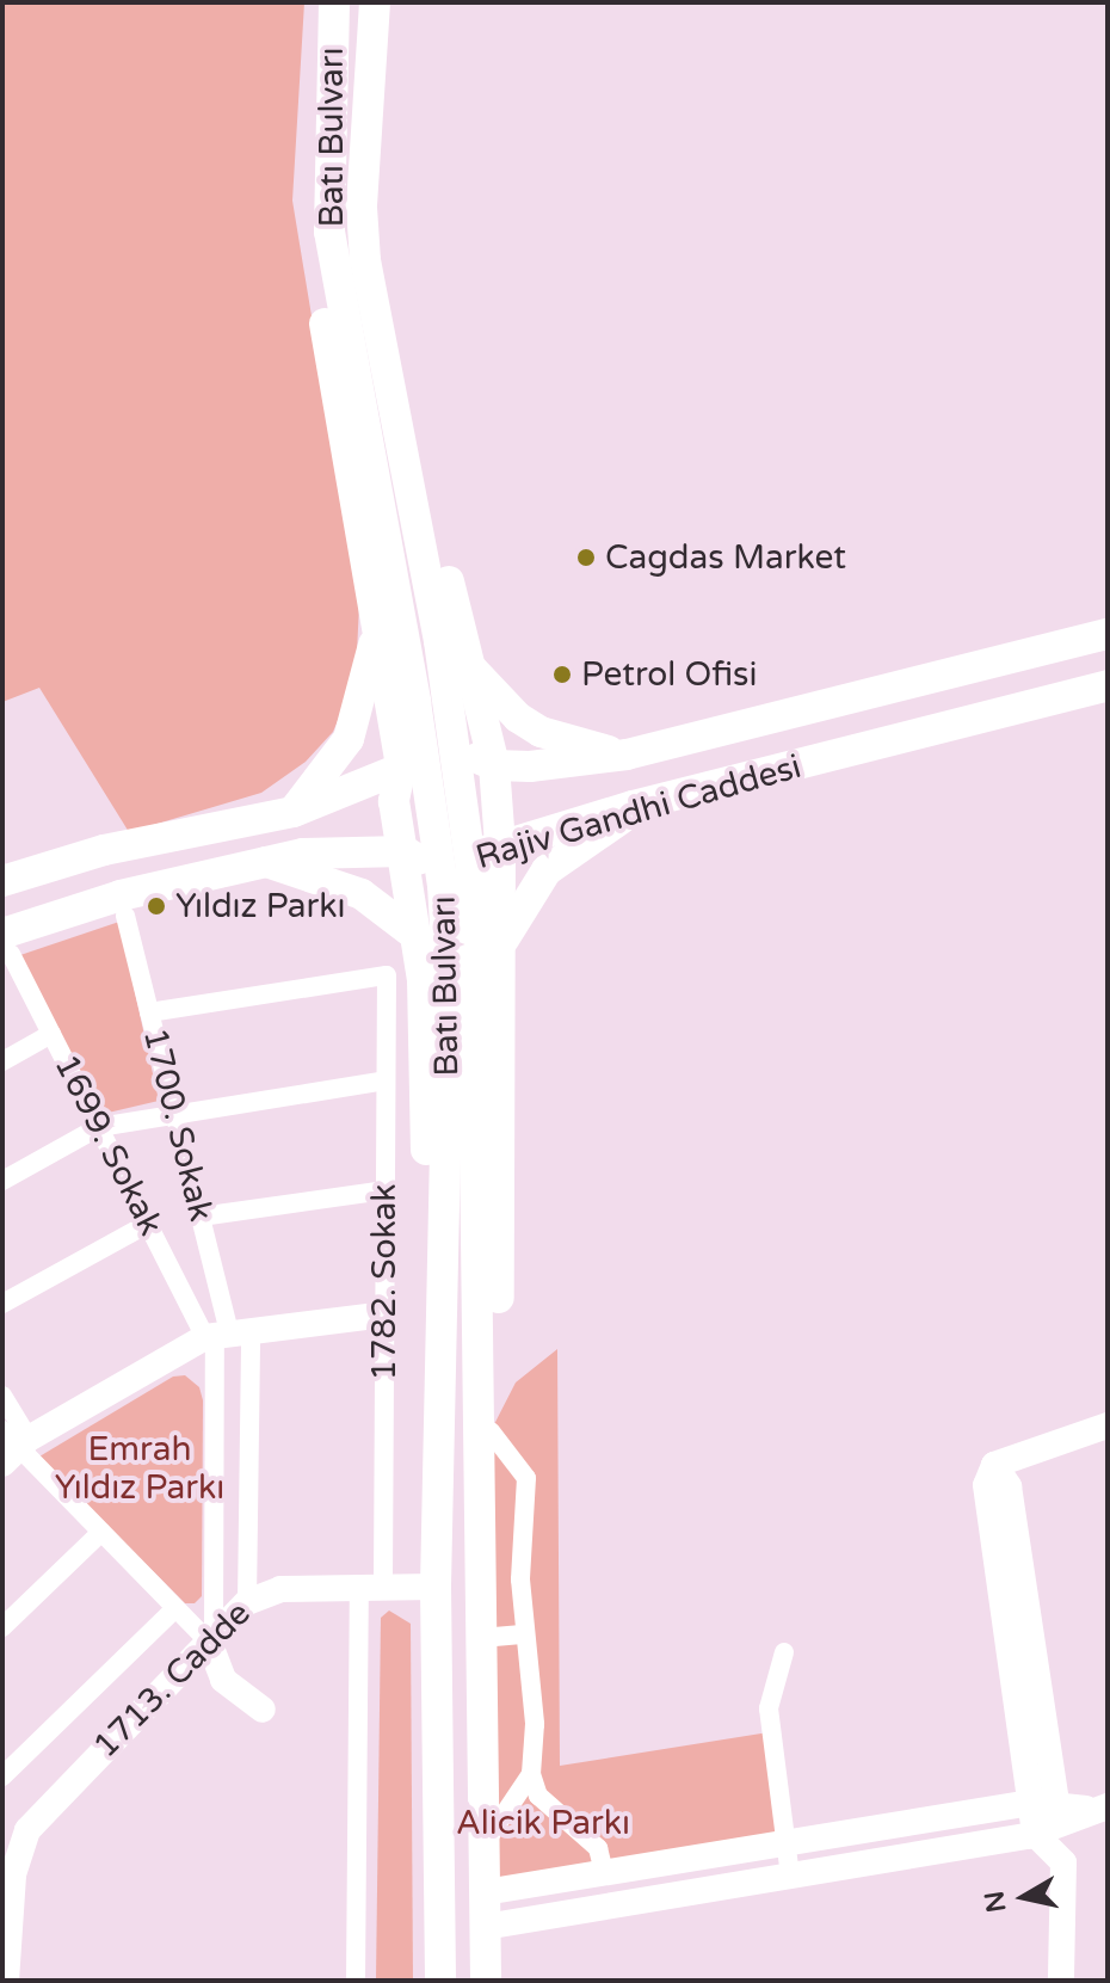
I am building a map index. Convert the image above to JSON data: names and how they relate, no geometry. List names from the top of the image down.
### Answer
{
  "streets": {
    "main road": ["Batı Bulvarı", "Rajiv Gandhi Caddesi"],
    "street": [
      "1700. Sokak",
      "1699. Sokak",
      "1782. Sokak",
      "1713. Cadde"
    ]
  },
  "crossings": [
    ["Batı Bulvarı", "Rajiv Gandhi Caddesi"],
    ["Batı Bulvarı", "1713. Cadde"],
    ["Rajiv Gandhi Caddesi", "1699. Sokak"],
    ["1700. Sokak", "1699. Sokak"],
    ["1700. Sokak", "1782. Sokak"],
    ["1782. Sokak", "1713. Cadde"]
  ],
  "parks": ["Emrah Yıldız Parkı", "Alicik Parkı"],
  "places": ["Cagdas Market", "Petrol Ofisi", "Yıldız Parkı"],
  "north": "left"
}
